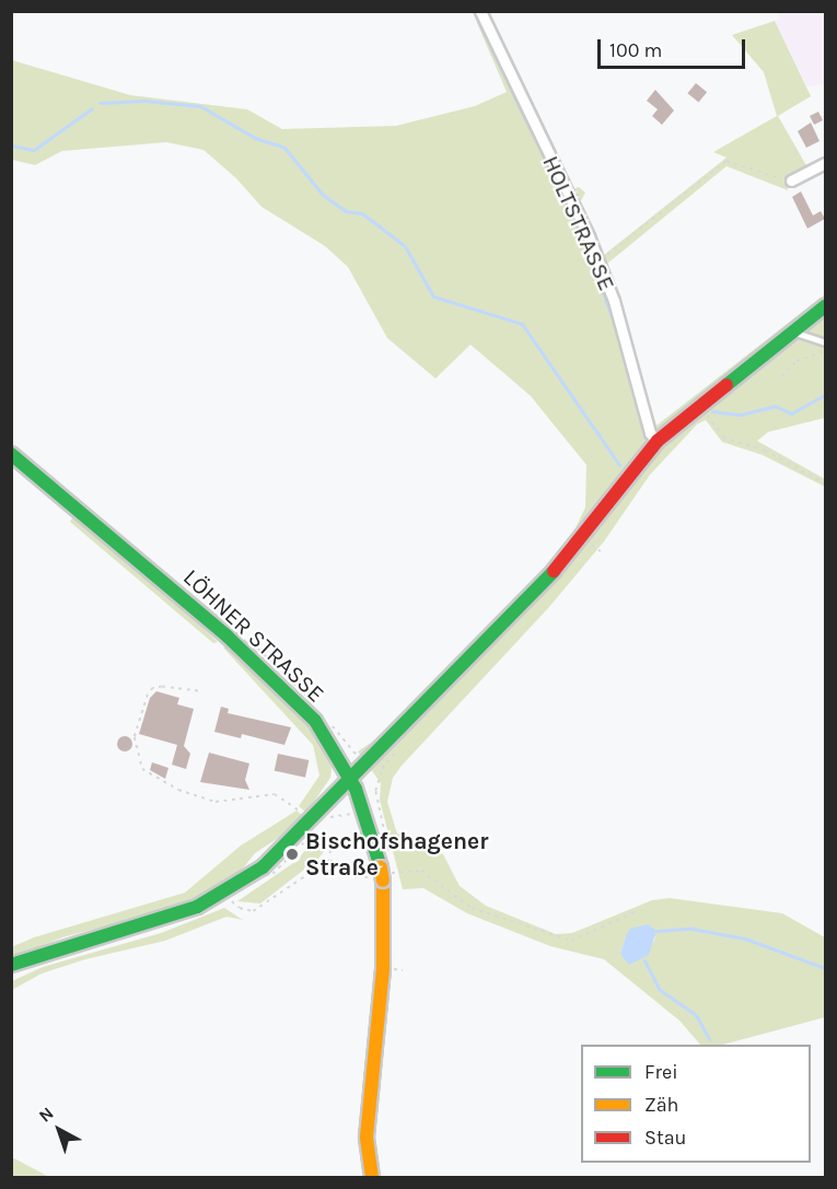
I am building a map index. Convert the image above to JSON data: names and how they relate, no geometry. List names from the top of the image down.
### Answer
{
  "streets": {
    "street": ["HOLTSTRASSE", "LÖHNER STRASSE"]
  },
  "places": ["Bischofshagener Straße"],
  "legend": ["Frei", "Zäh", "Stau"],
  "scale_bar": "100 m",
  "north": "top left"
}
